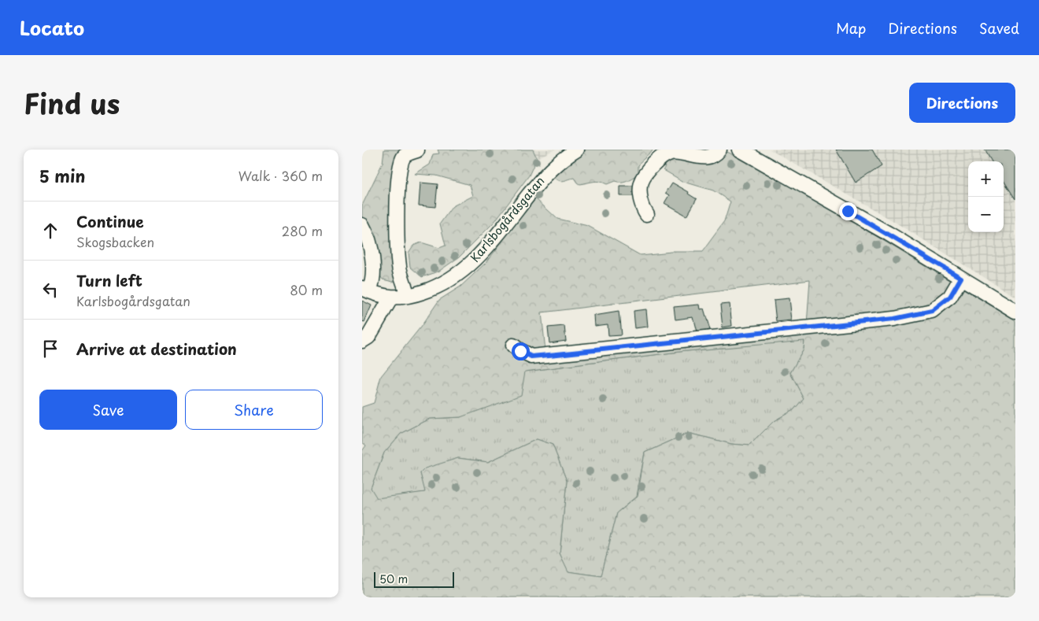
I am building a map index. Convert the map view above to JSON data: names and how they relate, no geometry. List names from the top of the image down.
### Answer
{
  "streets": {
    "street": ["Karlsbogårdsgatan"]
  },
  "scale_bar": "50 m",
  "page": {
    "header": "Locato",
    "nav": ["Map", "Directions", "Saved"],
    "title": "Find us",
    "buttons": [
      "Directions",
      ["Save", "Share"]
    ],
    "heading": ["5 min", "Walk · 360 m"],
    "map_buttons": ["+", "−"],
    "list": [
      ["Continue", "Skogsbacken", "280 m"],
      ["Turn left", "Karlsbogårdsgatan", "80 m"],
      "Arrive at destination"
    ],
    "scale": "50 m"
  }
}
